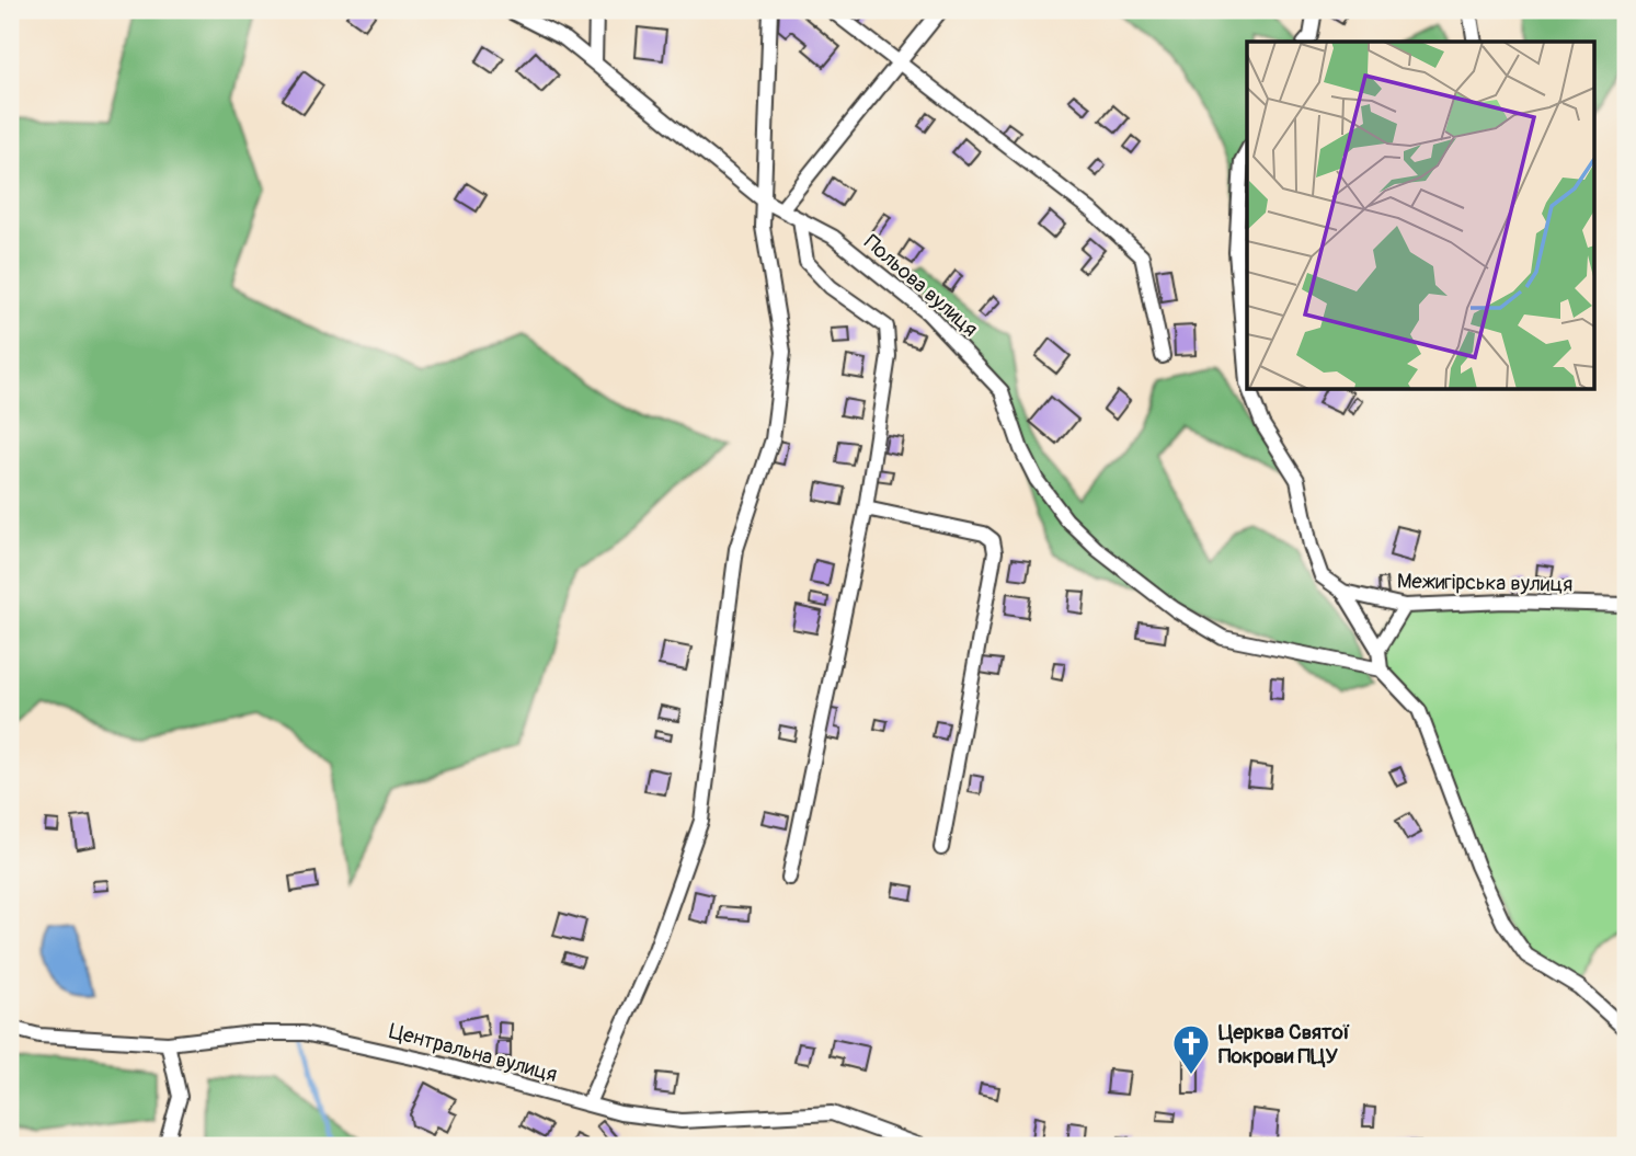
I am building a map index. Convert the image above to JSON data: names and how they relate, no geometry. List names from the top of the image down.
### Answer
{
  "streets": {
    "street": ["Польова вулиця", "Межигірська вулиця", "Центральна вулиця"]
  },
  "places": {
    "church": ["Церква Святої Покрови ПЦУ"]
  }
}
